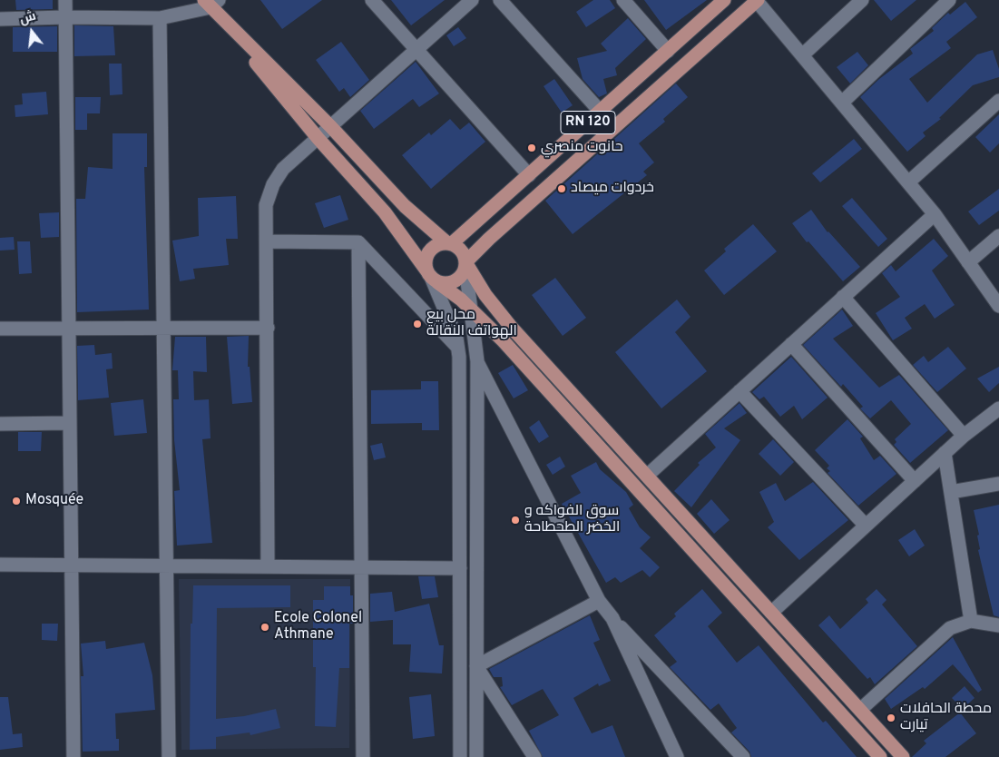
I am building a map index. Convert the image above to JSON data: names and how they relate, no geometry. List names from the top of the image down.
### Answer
{
  "streets": {
    "main road": ["RN 120"]
  },
  "places": [
    "حانوت منصري",
    "خردوات ميصاد",
    "محل بيع الهواتف النقالة",
    "Mosquée",
    "سوق الفواكه و الخضر الطحطاحة",
    "Ecole Colonel Athmane",
    "محطة الحافلات تيارت"
  ],
  "north": "top"
}
